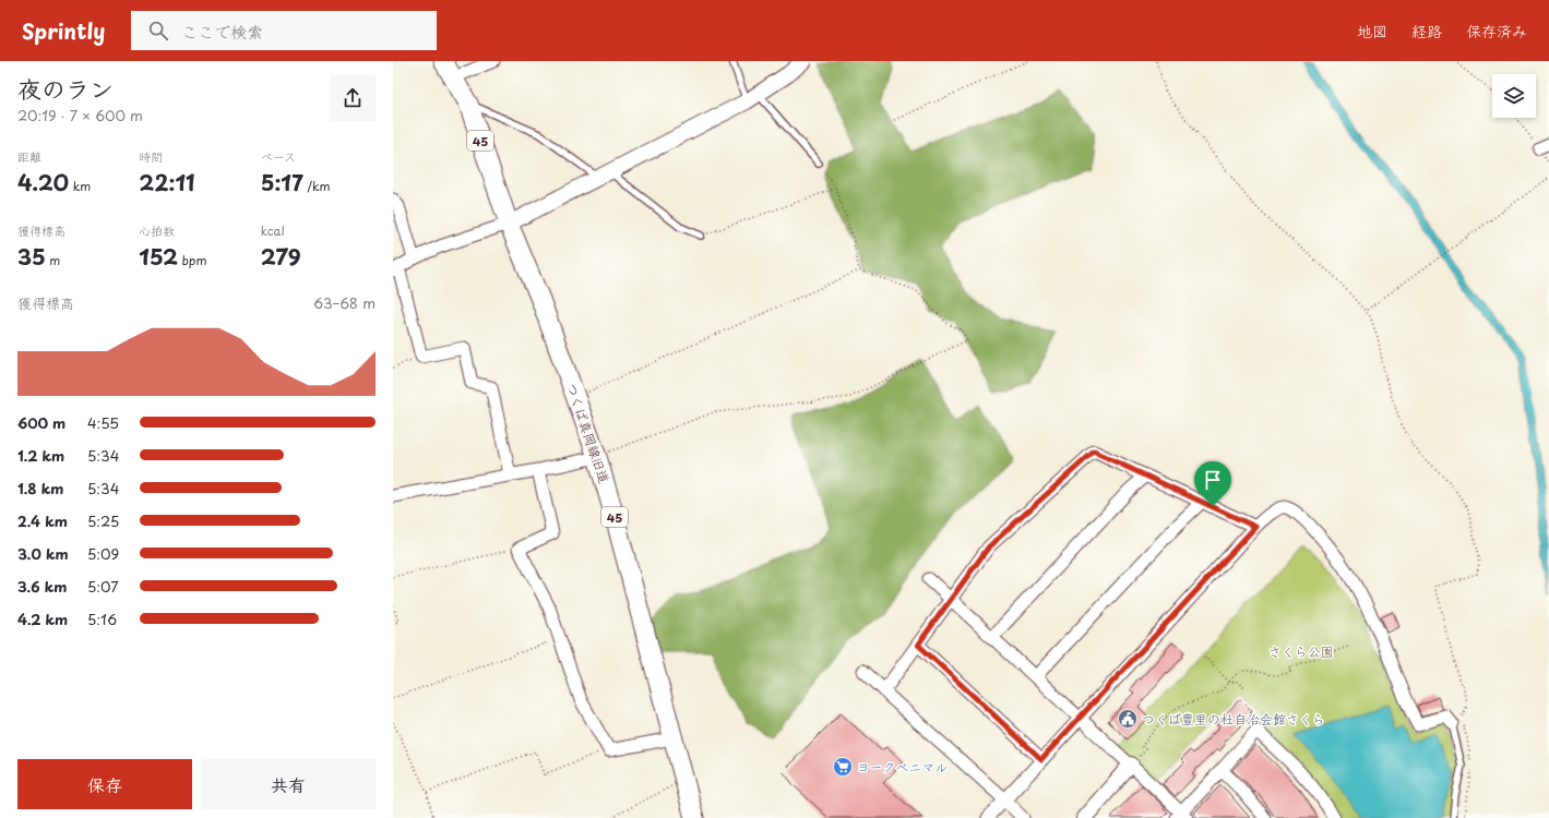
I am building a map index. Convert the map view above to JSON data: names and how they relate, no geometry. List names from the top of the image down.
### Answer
{
  "streets": {
    "main road": ["45", "つくば真岡線旧道"]
  },
  "parks": ["さくら公園"],
  "places": {
    "public building": ["つくば豊里の杜自治会館さくら"],
    "supermarket": ["ヨークベニマル"]
  },
  "page": {
    "header": "Sprintly",
    "search": "ここで検索",
    "nav": ["地図", "経路", "保存済み"],
    "heading": ["夜のラン", "20:19 · 7 × 600 m"],
    "stats": [
      ["距離", "4.20 km"],
      ["時間", "22:11"],
      ["ペース", "5:17 /km"],
      ["獲得標高", "35 m"],
      ["心拍数", "152 bpm"],
      ["kcal", "279"]
    ],
    "chart": ["獲得標高", "63–68 m"],
    "list": [
      {
        "name": "600 m",
        "note": "4:55"
      },
      {
        "name": "1.2 km",
        "note": "5:34"
      },
      {
        "name": "1.8 km",
        "note": "5:34"
      },
      {
        "name": "2.4 km",
        "note": "5:25"
      },
      {
        "name": "3.0 km",
        "note": "5:09"
      },
      {
        "name": "3.6 km",
        "note": "5:07"
      },
      {
        "name": "4.2 km",
        "note": "5:16"
      }
    ],
    "buttons": ["保存", "共有"]
  }
}
